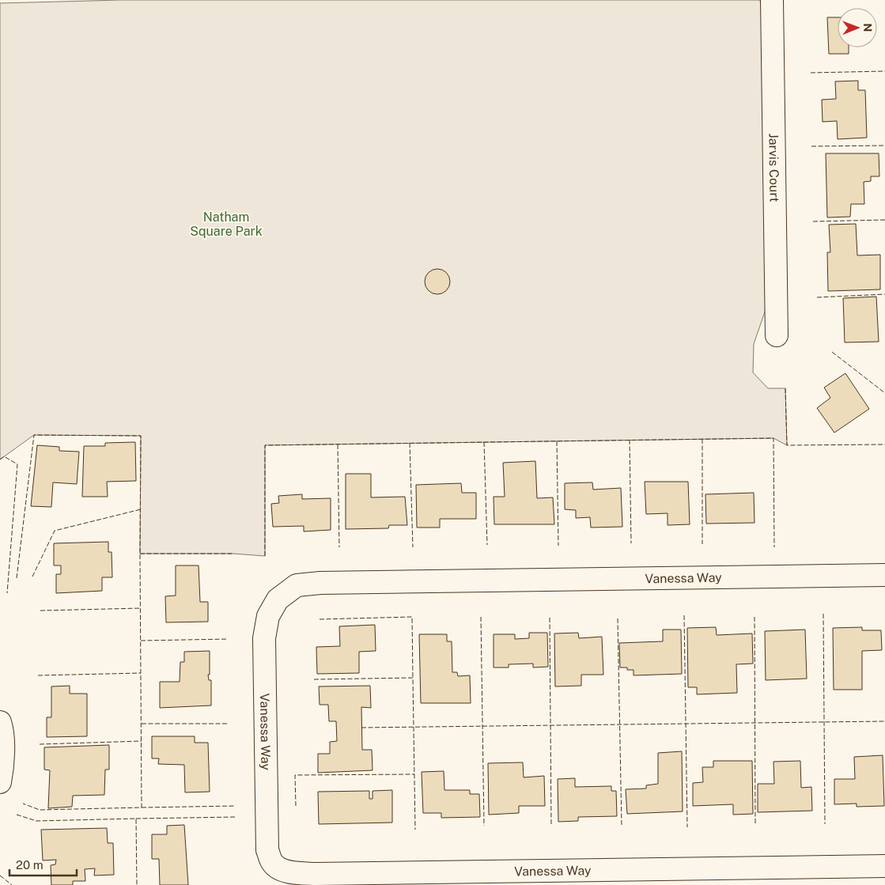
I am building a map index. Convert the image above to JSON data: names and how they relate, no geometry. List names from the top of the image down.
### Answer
{
  "streets": {
    "street": ["Jarvis Court", "Vanessa Way"]
  },
  "parks": ["Natham Square Park"],
  "scale_bar": "20 m",
  "north": "right"
}
